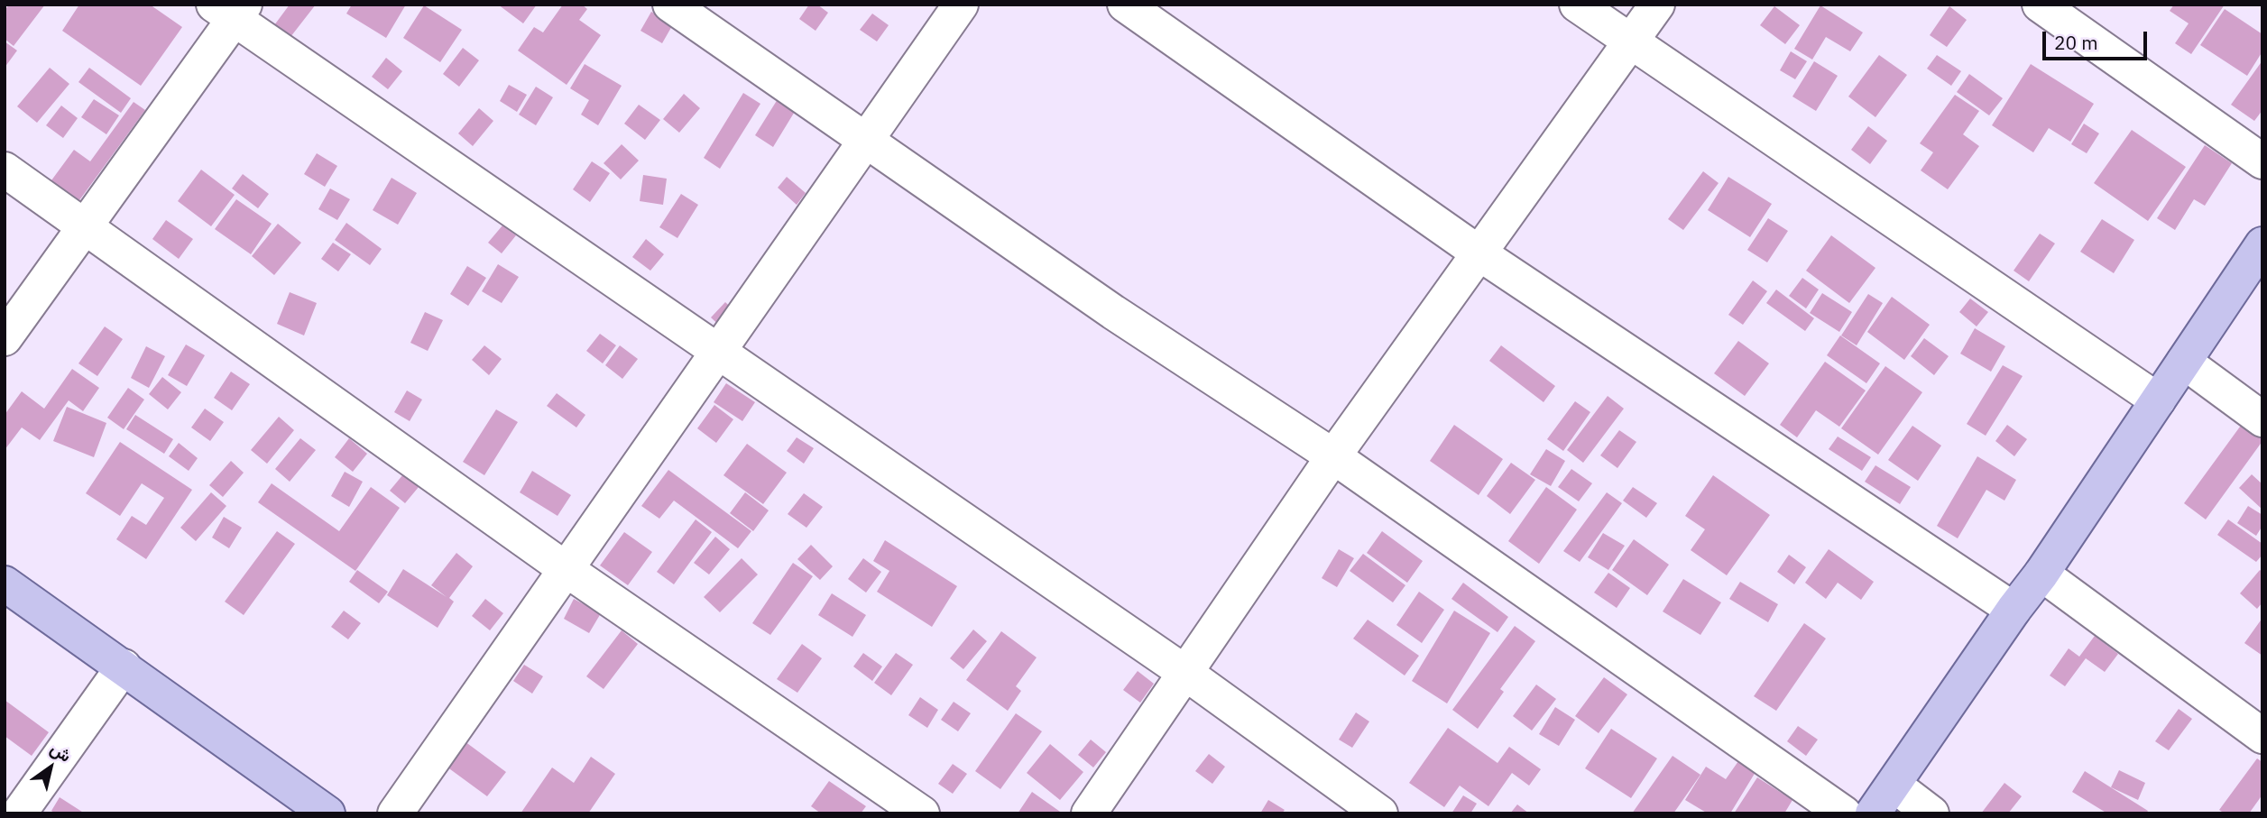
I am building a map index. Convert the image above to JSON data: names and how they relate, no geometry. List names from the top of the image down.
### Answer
{
  "scale_bar": "20 m",
  "north": "top right"
}
